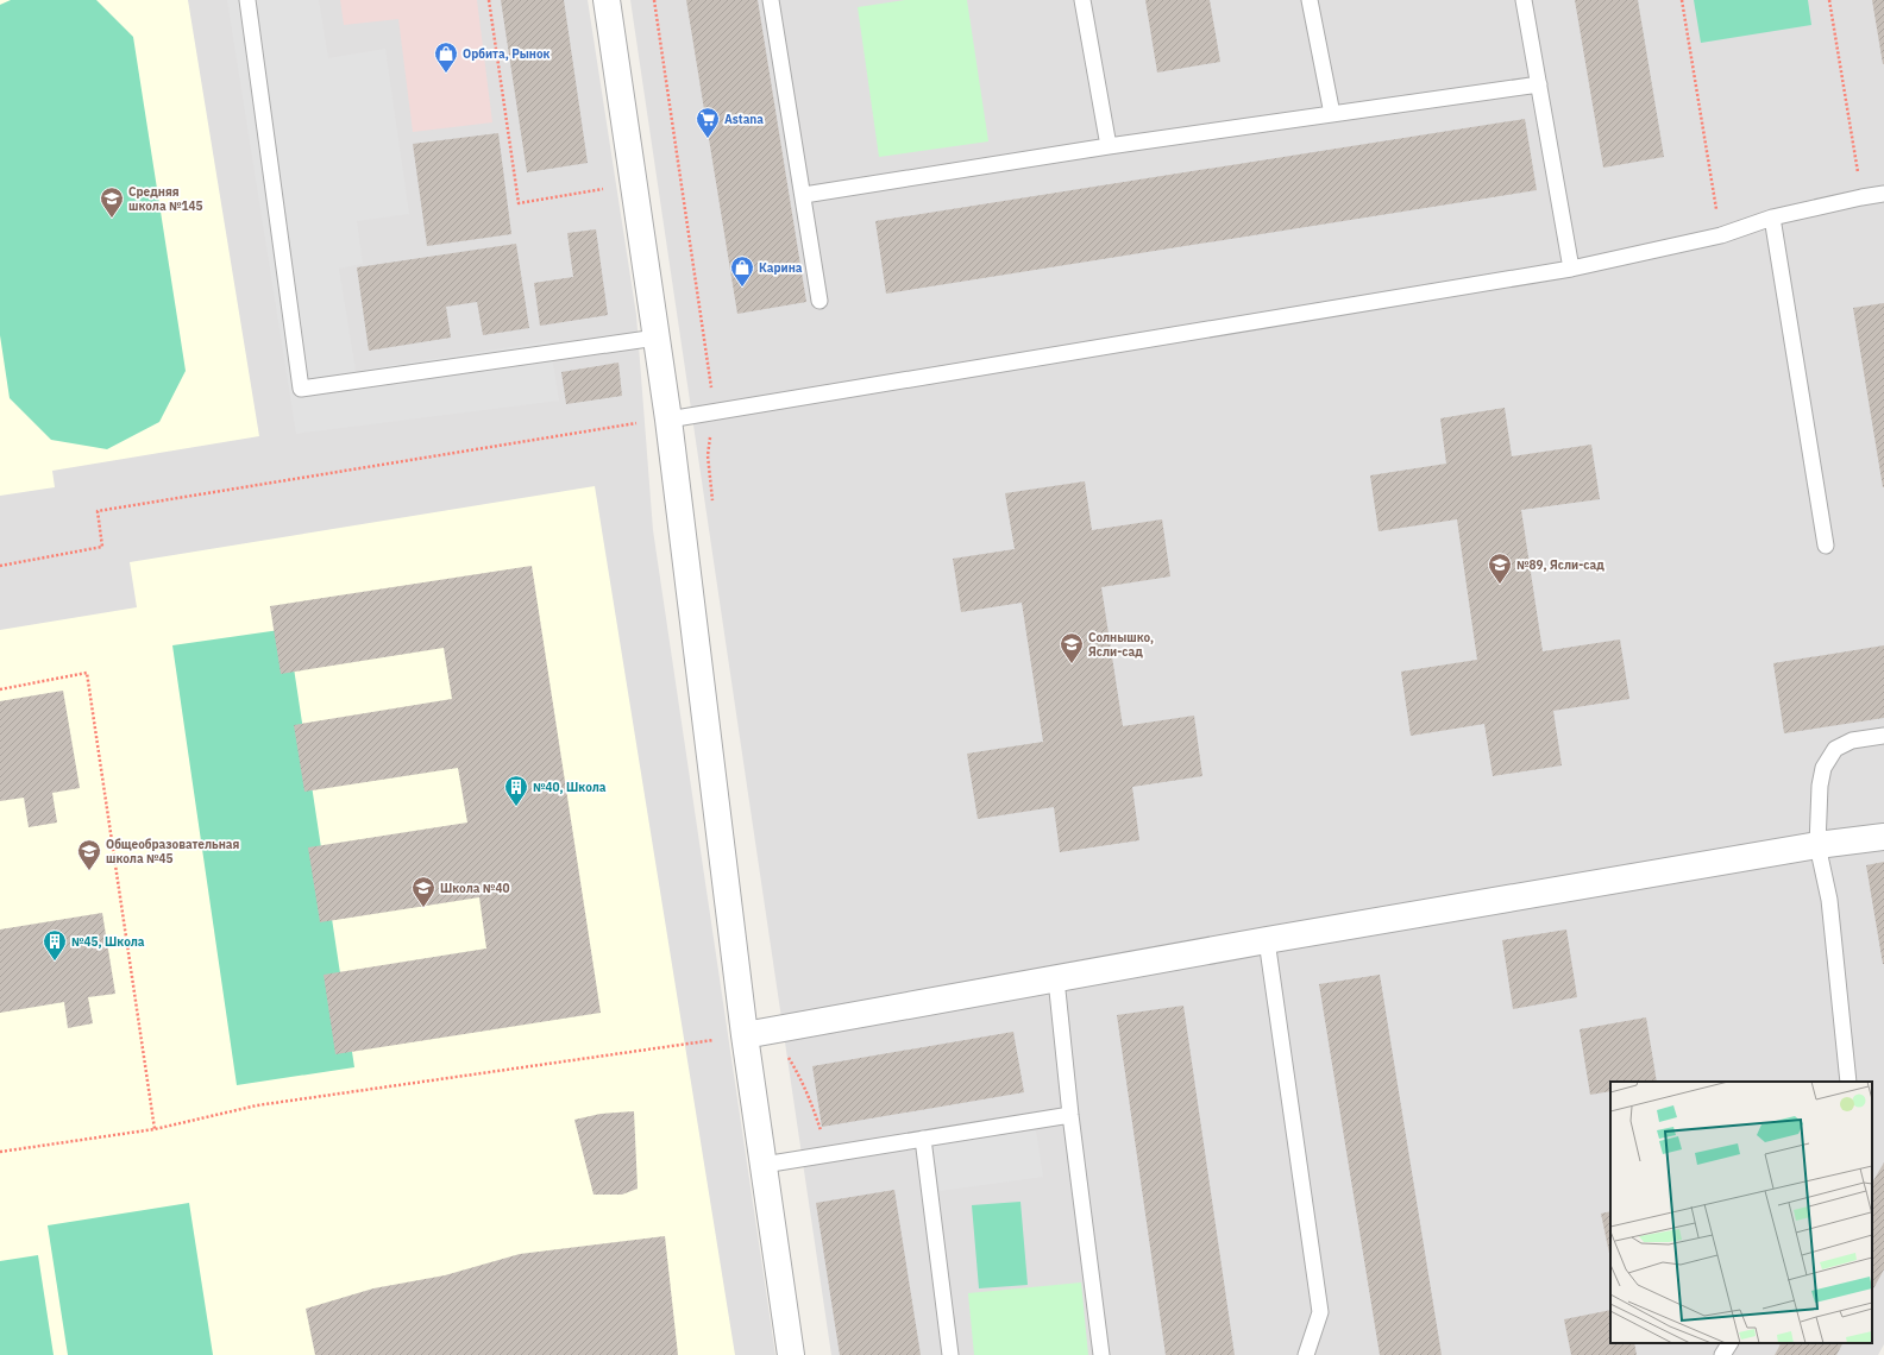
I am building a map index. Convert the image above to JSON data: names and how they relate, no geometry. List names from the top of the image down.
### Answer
{
  "places": {
    "shop": ["Орбита, Рынок", "Карина"],
    "supermarket": ["Astana"],
    "school or university": [
      "Средняя школа №145",
      "№89, Ясли-сад",
      "Солнышко, Ясли-сад",
      "Общеобразовательная школа №45",
      "Школа №40"
    ],
    "building": ["№40, Школа", "№45, Школа"]
  }
}
